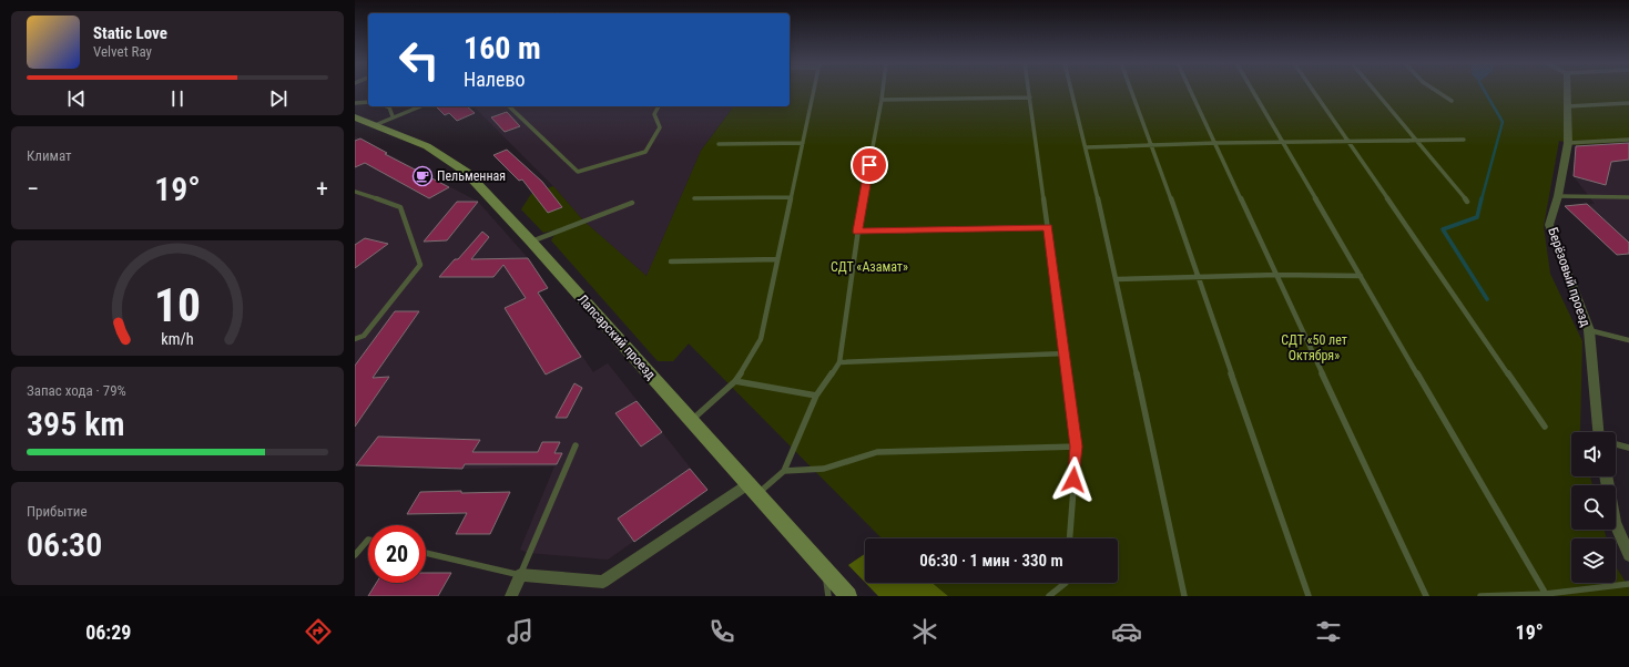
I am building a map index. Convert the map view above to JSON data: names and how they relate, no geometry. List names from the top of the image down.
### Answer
{
  "streets": {
    "street": ["Берёзовый проезд", "Лапсарский проезд"]
  },
  "parks": ["СДТ «Азамат»", "СДТ «50 лет Октября»"],
  "places": {
    "cafe": ["Пельменная"]
  },
  "page": {
    "turn": ["160 m", "Налево"],
    "song": ["Static Love", "Velvet Ray"],
    "tile": [
      "Климат",
      ["Запас хода · 79%", "395 km"],
      ["Прибытие", "06:30"]
    ],
    "heat": ["−", "19°", "+"],
    "limit": "20",
    "trip": "06:30 · 1 мин · 330 m",
    "tabs": ["06:29", "19°"],
    "gauge": ["10", "km/h"]
  }
}
